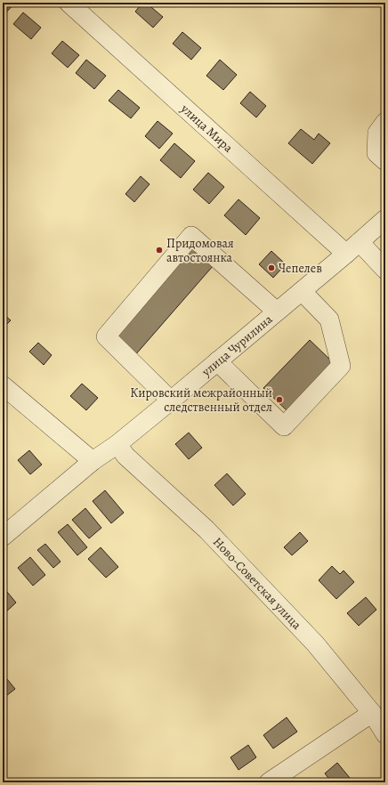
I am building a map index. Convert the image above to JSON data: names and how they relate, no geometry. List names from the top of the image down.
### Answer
{
  "streets": {
    "street": ["улица Мира", "улица Чурилина", "Ново-Советская улица"]
  },
  "crossings": [
    ["улица Мира", "улица Чурилина"],
    ["улица Чурилина", "Ново-Советская улица"]
  ],
  "places": ["Придомовая автостоянка", "Чепелев", "Кировский межрайонный следственный отдел"]
}
